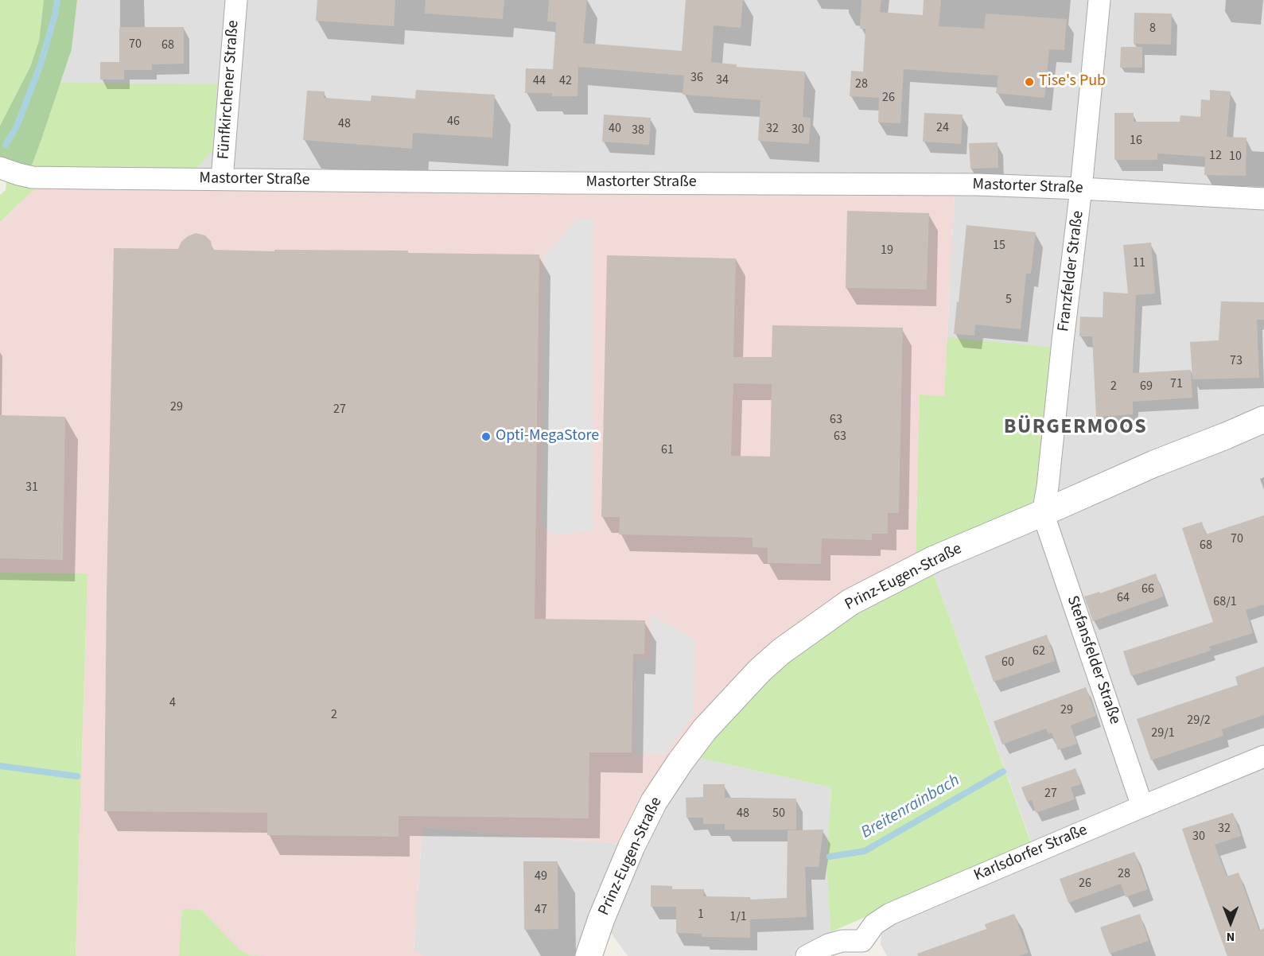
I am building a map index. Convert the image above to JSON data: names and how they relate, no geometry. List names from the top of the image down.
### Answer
{
  "streets": {
    "street": [
      "Fünfkirchener Straße",
      "Mastorter Straße",
      "Franzfelder Straße",
      "Prinz-Eugen-Straße",
      "Stefansfelder Straße",
      "Karlsdorfer Straße"
    ]
  },
  "crossings": [
    ["Fünfkirchener Straße", "Mastorter Straße"],
    ["Mastorter Straße", "Franzfelder Straße"],
    ["Franzfelder Straße", "Prinz-Eugen-Straße"],
    ["Franzfelder Straße", "Stefansfelder Straße"],
    ["Prinz-Eugen-Straße", "Stefansfelder Straße"],
    ["Stefansfelder Straße", "Karlsdorfer Straße"]
  ],
  "districts": ["BÜRGERMOOS"],
  "water": ["Breitenrainbach"],
  "places": ["Tise's Pub", "Opti-MegaStore"],
  "house_numbers": [
    "8",
    "70",
    "68",
    "36",
    "34",
    "44",
    "42",
    "28",
    "26",
    "46",
    "48",
    "24",
    "40",
    "32",
    "30",
    "38",
    "16",
    "12",
    "10",
    "15",
    "19",
    "11",
    "5",
    "73",
    "71",
    "2",
    "69",
    "29",
    "27",
    "63",
    "63",
    "61",
    "31",
    "70",
    "68",
    "66",
    "64",
    "68/1",
    "62",
    "60",
    "4",
    "29",
    "2",
    "29/2",
    "29/1",
    "27",
    "48",
    "50",
    "32",
    "30",
    "28",
    "49",
    "26",
    "47",
    "1",
    "1/1"
  ],
  "north": "bottom"
}
